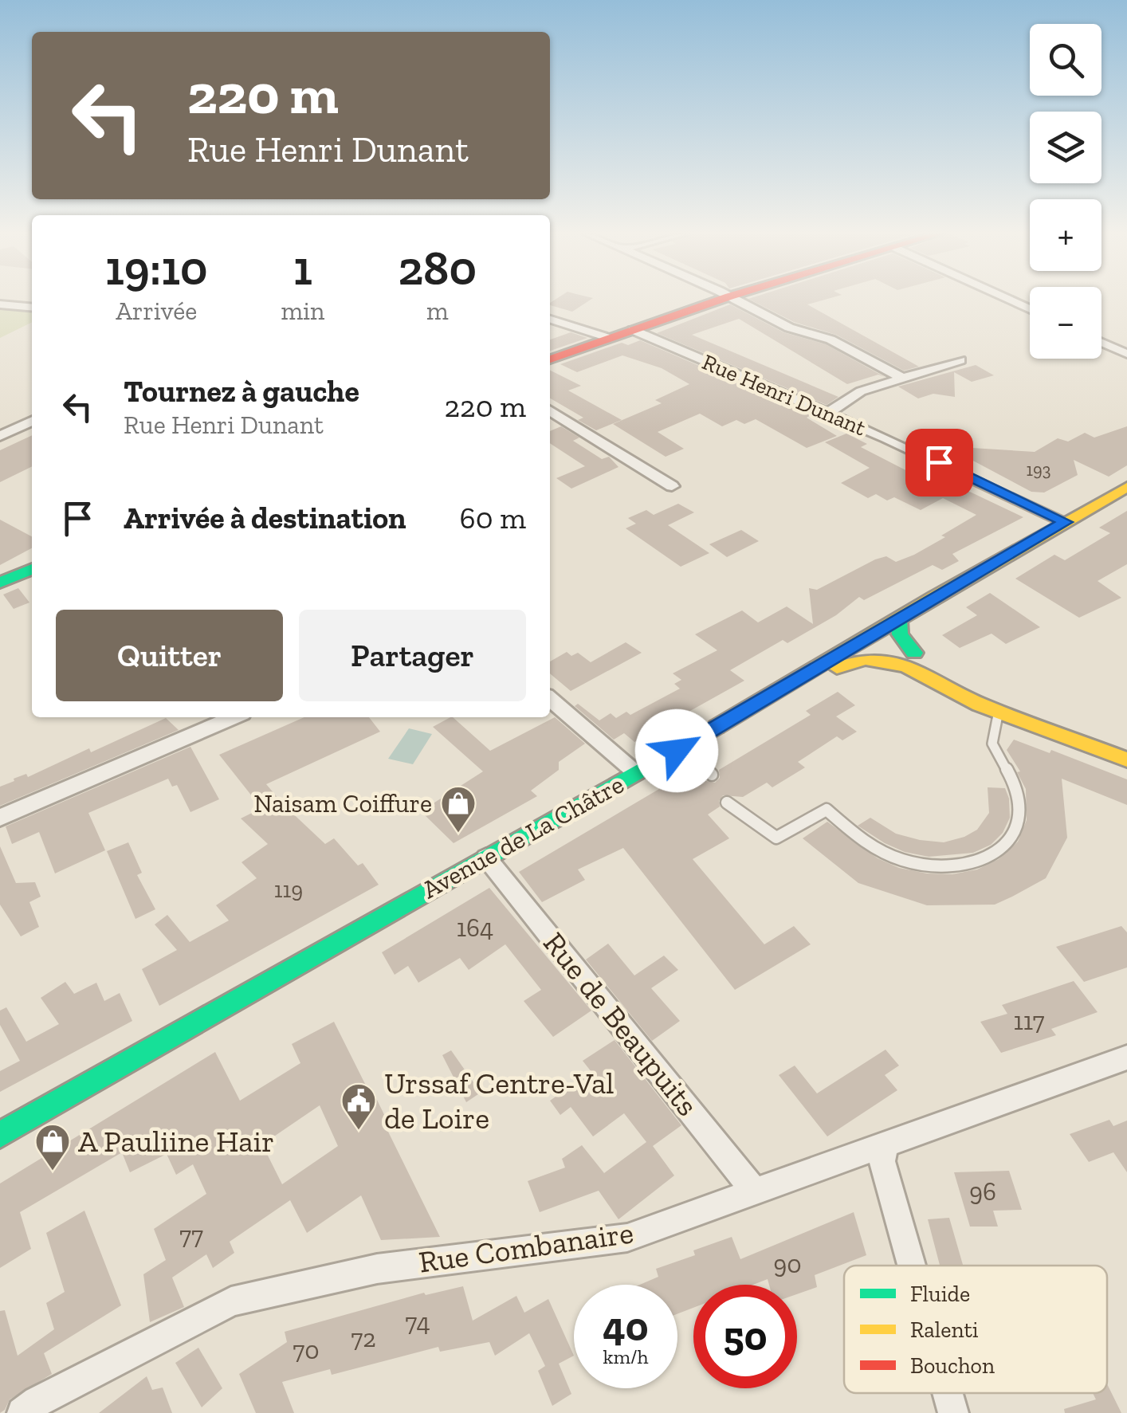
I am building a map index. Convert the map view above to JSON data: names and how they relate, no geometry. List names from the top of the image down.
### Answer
{
  "streets": {
    "street": [
      "Rue Henri Dunant",
      "Avenue de La Châtre",
      "Rue de Beaupuits",
      "Rue Combanaire"
    ]
  },
  "crossings": [
    ["Rue Henri Dunant", "Avenue de La Châtre"],
    ["Avenue de La Châtre", "Rue de Beaupuits"],
    ["Rue de Beaupuits", "Rue Combanaire"]
  ],
  "places": {
    "shop": ["Naisam Coiffure", "A Pauliine Hair"],
    "public building": ["Urssaf Centre-Val de Loire"]
  },
  "house_numbers": [
    "193",
    "119",
    "164",
    "117",
    "96",
    "77",
    "90",
    "74",
    "72",
    "70"
  ],
  "legend": ["Fluide", "Ralenti", "Bouchon"],
  "page": {
    "map_buttons": ["+", "−"],
    "turn": ["220 m", "Rue Henri Dunant"],
    "eta": [
      "19:10",
      "Arrivée",
      "1",
      "min",
      "280",
      "m"
    ],
    "list": [
      {
        "name": "Tournez à gauche",
        "note": "Rue Henri Dunant",
        "value": "220 m"
      },
      {
        "name": "Arrivée à destination",
        "value": "60 m"
      }
    ],
    "buttons": ["Quitter", "Partager"],
    "speed": "40 km/h",
    "limit": "50"
  }
}
